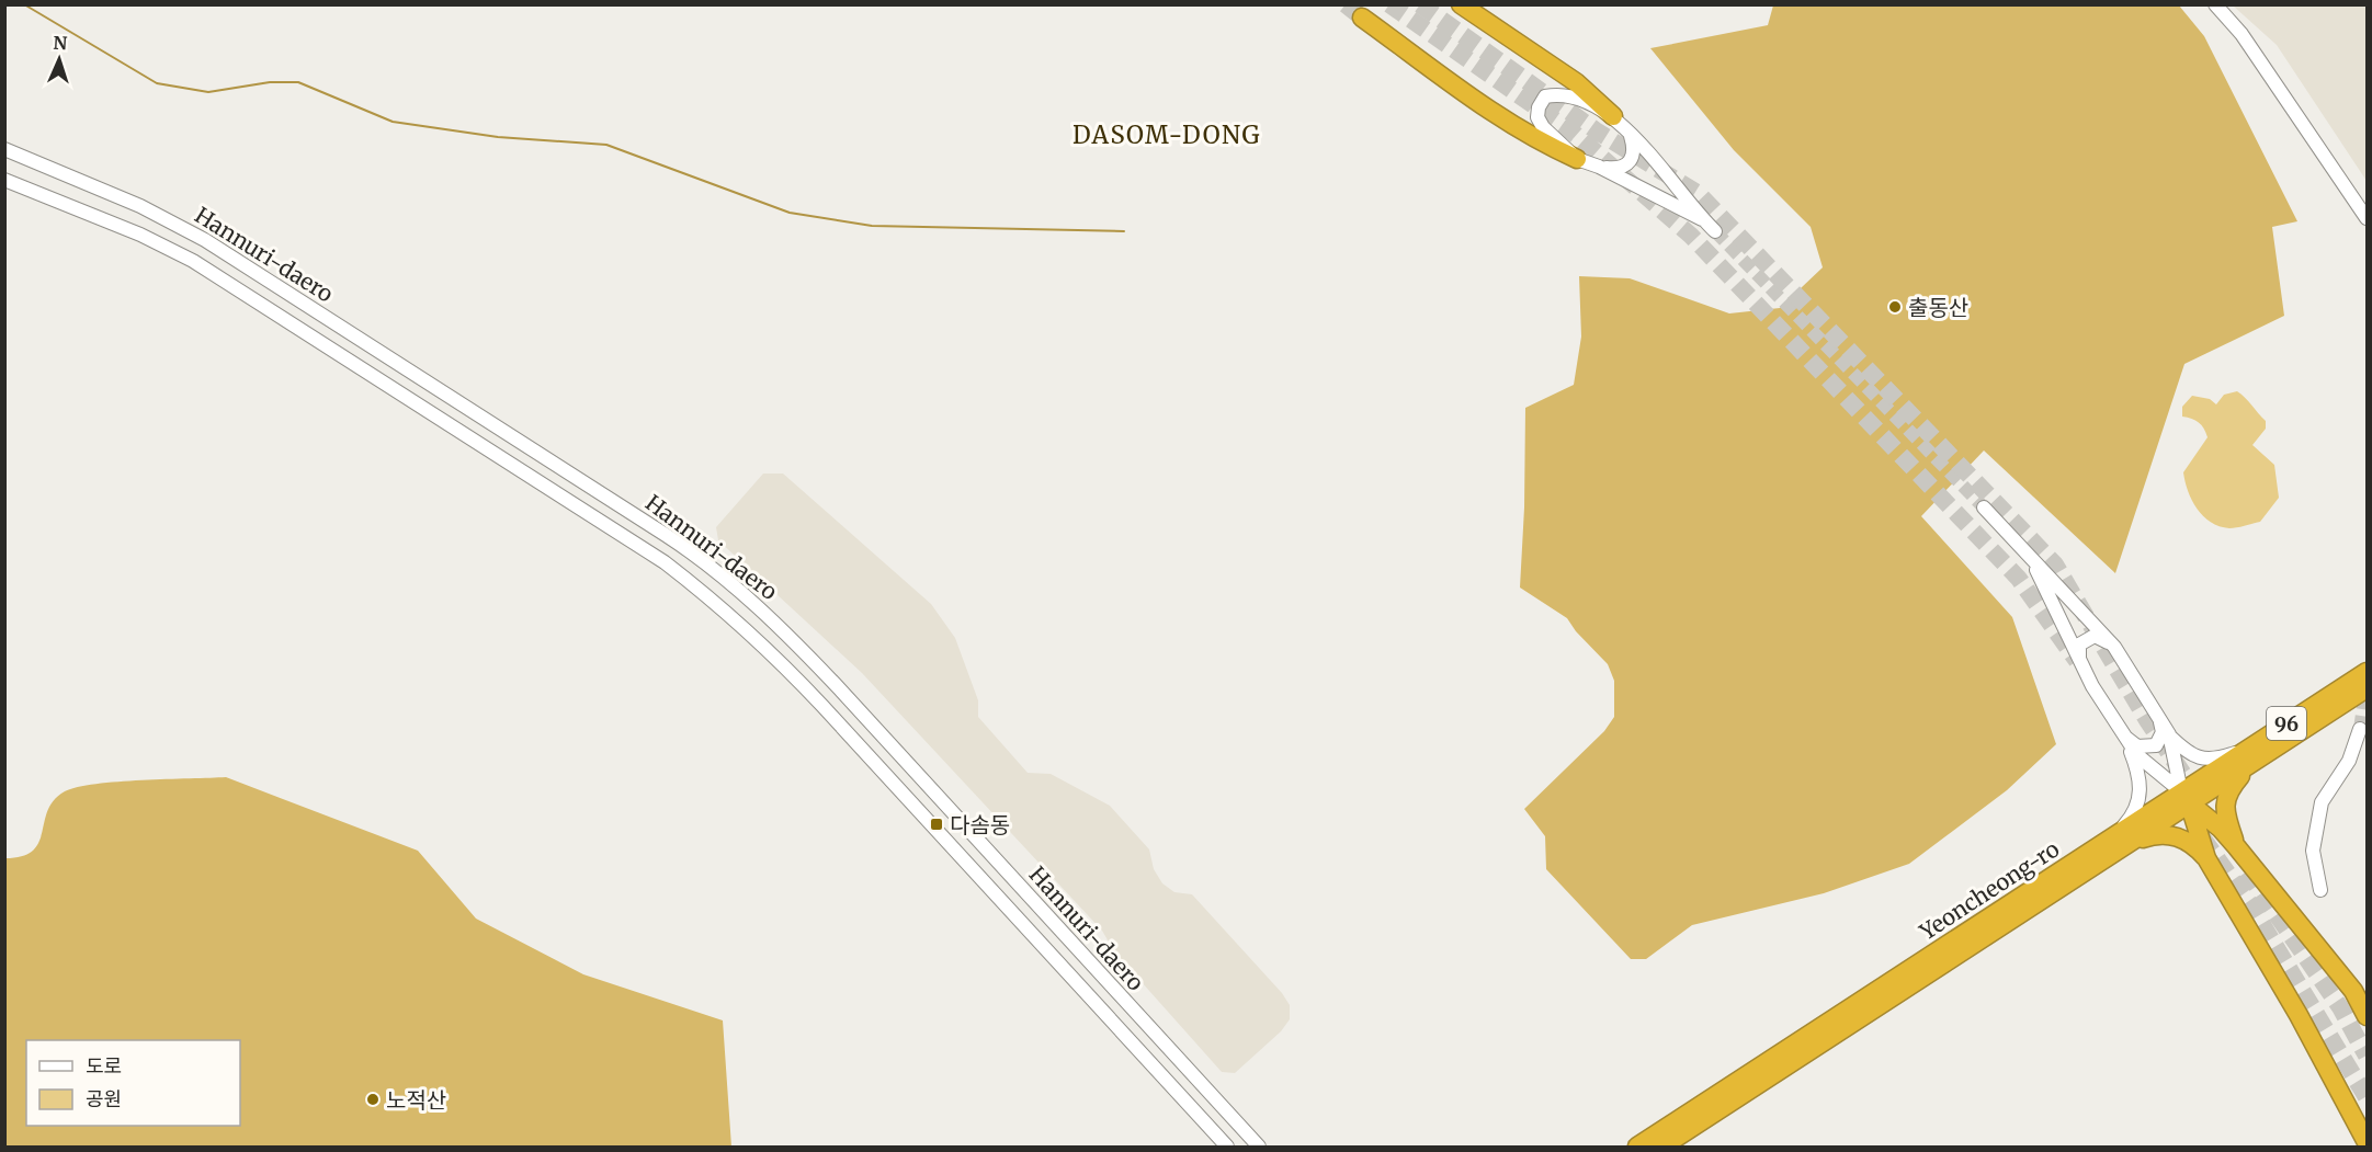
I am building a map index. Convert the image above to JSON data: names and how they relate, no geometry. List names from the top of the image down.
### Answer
{
  "streets": {
    "highway": ["96", "Yeoncheong-ro"],
    "street": ["Hannuri-daero"]
  },
  "districts": ["DASOM-DONG"],
  "places": {
    "other": ["출동산", "노적산"],
    "transit": ["다솜동"]
  },
  "legend": ["도로", "공원"],
  "north": "top"
}
